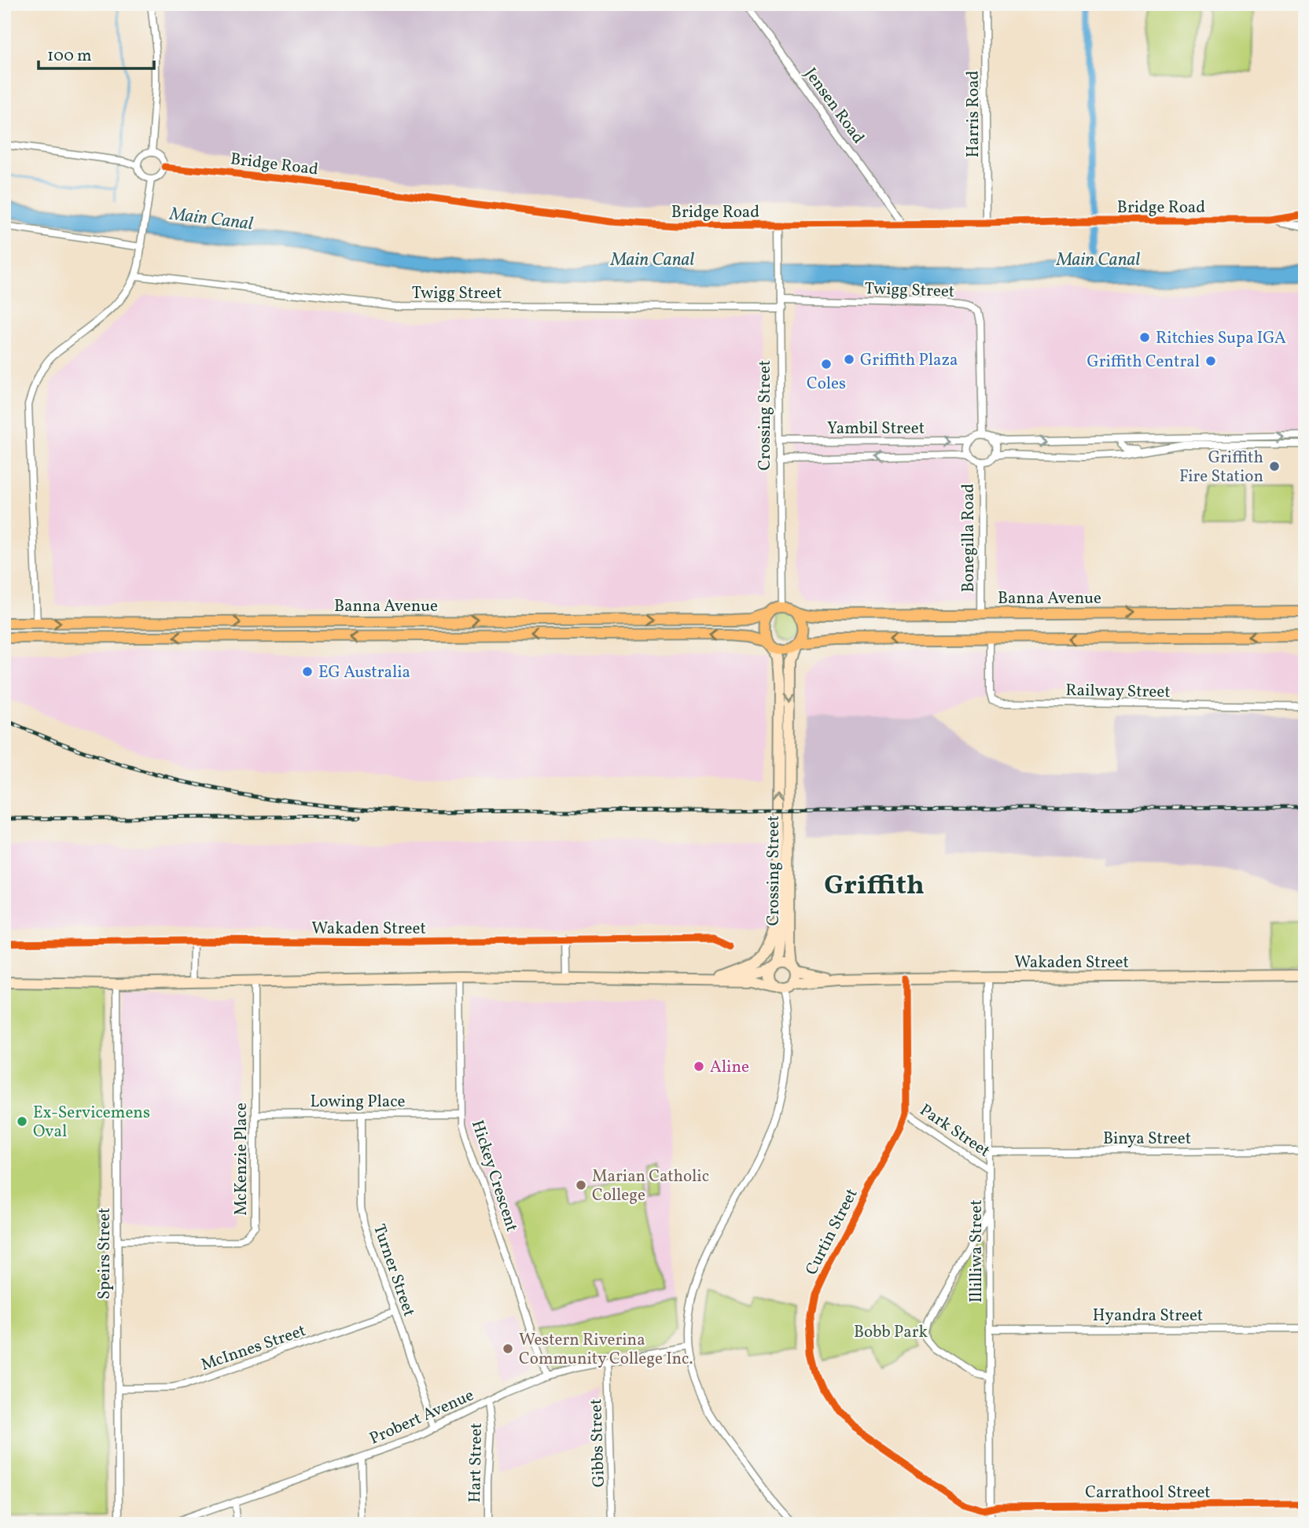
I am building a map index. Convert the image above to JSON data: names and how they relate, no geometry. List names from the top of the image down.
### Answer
{
  "streets": {
    "main road": ["Crossing Street", "Banna Avenue", "Wakaden Street"],
    "street": [
      "Jensen Road",
      "Harris Road",
      "Bridge Road",
      "Twigg Street",
      "Yambil Street",
      "Bonegilla Road",
      "Railway Street",
      "Lowing Place",
      "Park Street",
      "Binya Street",
      "McKenzie Place",
      "Hickey Crescent",
      "Curtin Street",
      "Illilliwa Street",
      "Speirs Street",
      "Turner Street",
      "Hyandra Street",
      "McInnes Street",
      "Probert Avenue",
      "Gibbs Street",
      "Hart Street",
      "Carrathool Street"
    ]
  },
  "crossings": [
    ["Jensen Road", "Bridge Road"],
    ["Harris Road", "Bridge Road"],
    ["Bridge Road", "Crossing Street"],
    ["Twigg Street", "Crossing Street"],
    ["Twigg Street", "Yambil Street"],
    ["Twigg Street", "Bonegilla Road"],
    ["Crossing Street", "Yambil Street"],
    ["Crossing Street", "Banna Avenue"],
    ["Crossing Street", "Wakaden Street"],
    ["Yambil Street", "Bonegilla Road"],
    ["Bonegilla Road", "Banna Avenue"],
    ["Wakaden Street", "Curtin Street"],
    ["Wakaden Street", "Illilliwa Street"],
    ["Lowing Place", "McKenzie Place"],
    ["Lowing Place", "Hickey Crescent"],
    ["Lowing Place", "Turner Street"],
    ["Park Street", "Curtin Street"],
    ["Park Street", "Illilliwa Street"],
    ["Binya Street", "Illilliwa Street"],
    ["McKenzie Place", "Speirs Street"],
    ["Hickey Crescent", "Probert Avenue"],
    ["Curtin Street", "Illilliwa Street"],
    ["Curtin Street", "Carrathool Street"],
    ["Illilliwa Street", "Hyandra Street"],
    ["Illilliwa Street", "Carrathool Street"],
    ["Speirs Street", "McInnes Street"],
    ["Turner Street", "McInnes Street"],
    ["Turner Street", "Probert Avenue"],
    ["Probert Avenue", "Gibbs Street"],
    ["Probert Avenue", "Hart Street"]
  ],
  "districts": ["Griffith"],
  "water": ["Main Canal"],
  "parks": ["Bobb Park"],
  "places": [
    "Ritchies Supa IGA",
    "Griffith Plaza",
    "Griffith Central",
    "Coles",
    "Griffith Fire Station",
    "EG Australia",
    "Aline",
    "Ex-Servicemens Oval",
    "Marian Catholic College",
    "Western Riverina Community College Inc."
  ],
  "scale_bar": "100 m"
}
